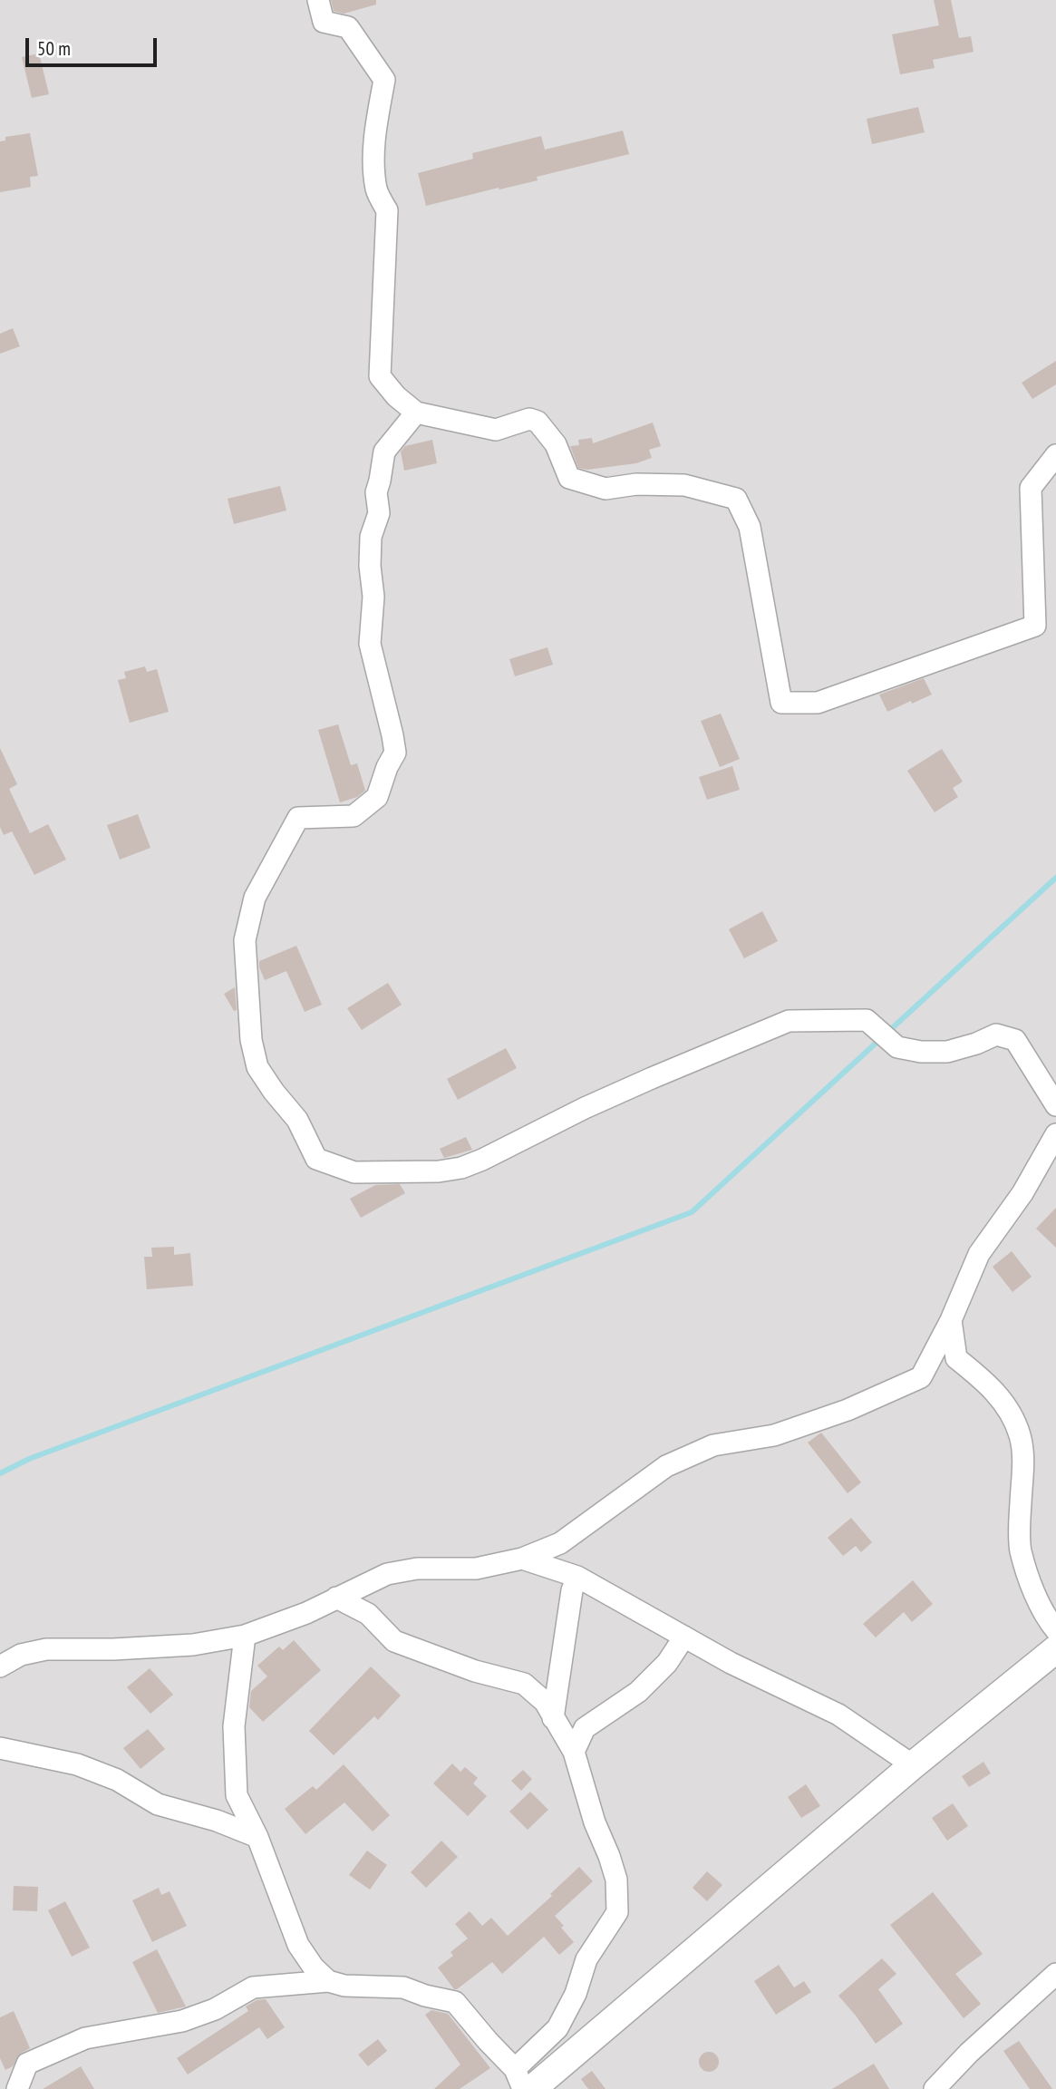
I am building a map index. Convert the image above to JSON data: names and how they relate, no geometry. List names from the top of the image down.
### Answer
{
  "scale_bar": "50 m"
}
